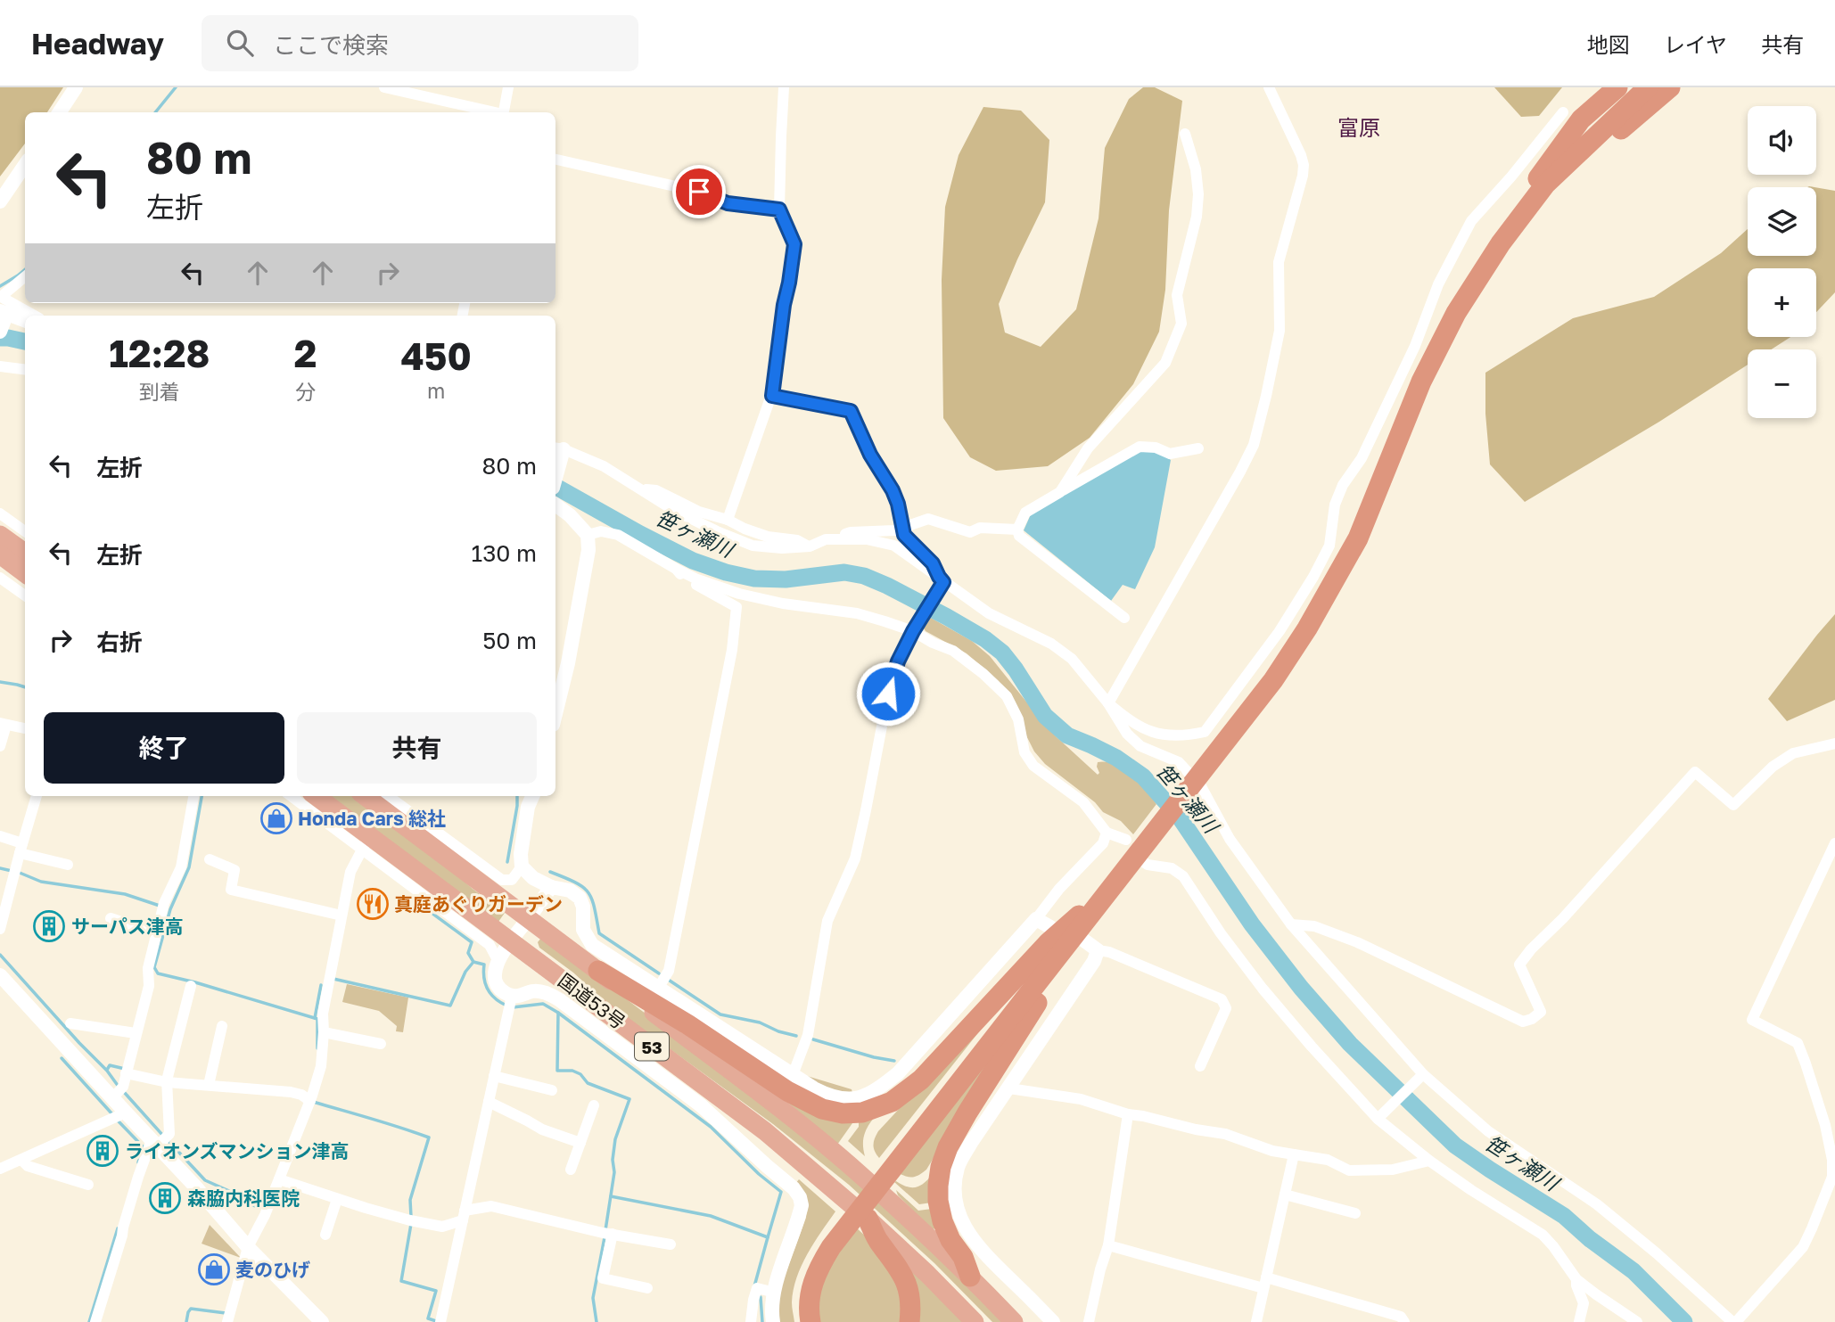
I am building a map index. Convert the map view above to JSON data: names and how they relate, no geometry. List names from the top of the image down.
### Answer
{
  "streets": {
    "highway": ["国道53号", "53"]
  },
  "districts": ["富原"],
  "water": ["笹ヶ瀬川"],
  "places": {
    "shop": ["Honda Cars 総社", "麦のひげ"],
    "restaurant": ["真庭あぐりガーデン"],
    "building": ["サーパス津高", "ライオンズマンション津高", "森脇内科医院"]
  },
  "page": {
    "header": "Headway",
    "search": "ここで検索",
    "nav": ["地図", "レイヤ", "共有"],
    "map_buttons": ["+", "−"],
    "turn": ["80 m", "左折"],
    "eta": [
      "12:28",
      "到着",
      "2",
      "分",
      "450",
      "m"
    ],
    "list": [
      {
        "name": "左折",
        "value": "80 m"
      },
      {
        "name": "左折",
        "value": "130 m"
      },
      {
        "name": "右折",
        "value": "50 m"
      }
    ],
    "buttons": ["終了", "共有"]
  }
}
